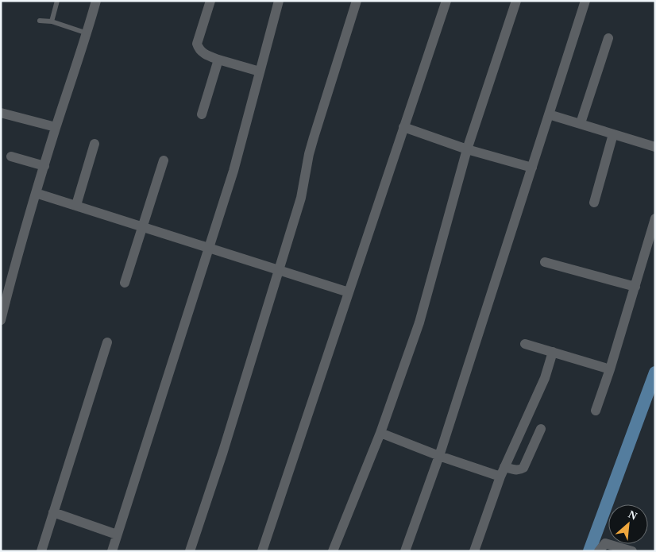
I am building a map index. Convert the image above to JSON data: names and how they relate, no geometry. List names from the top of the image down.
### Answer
{
  "north": "top right"
}
